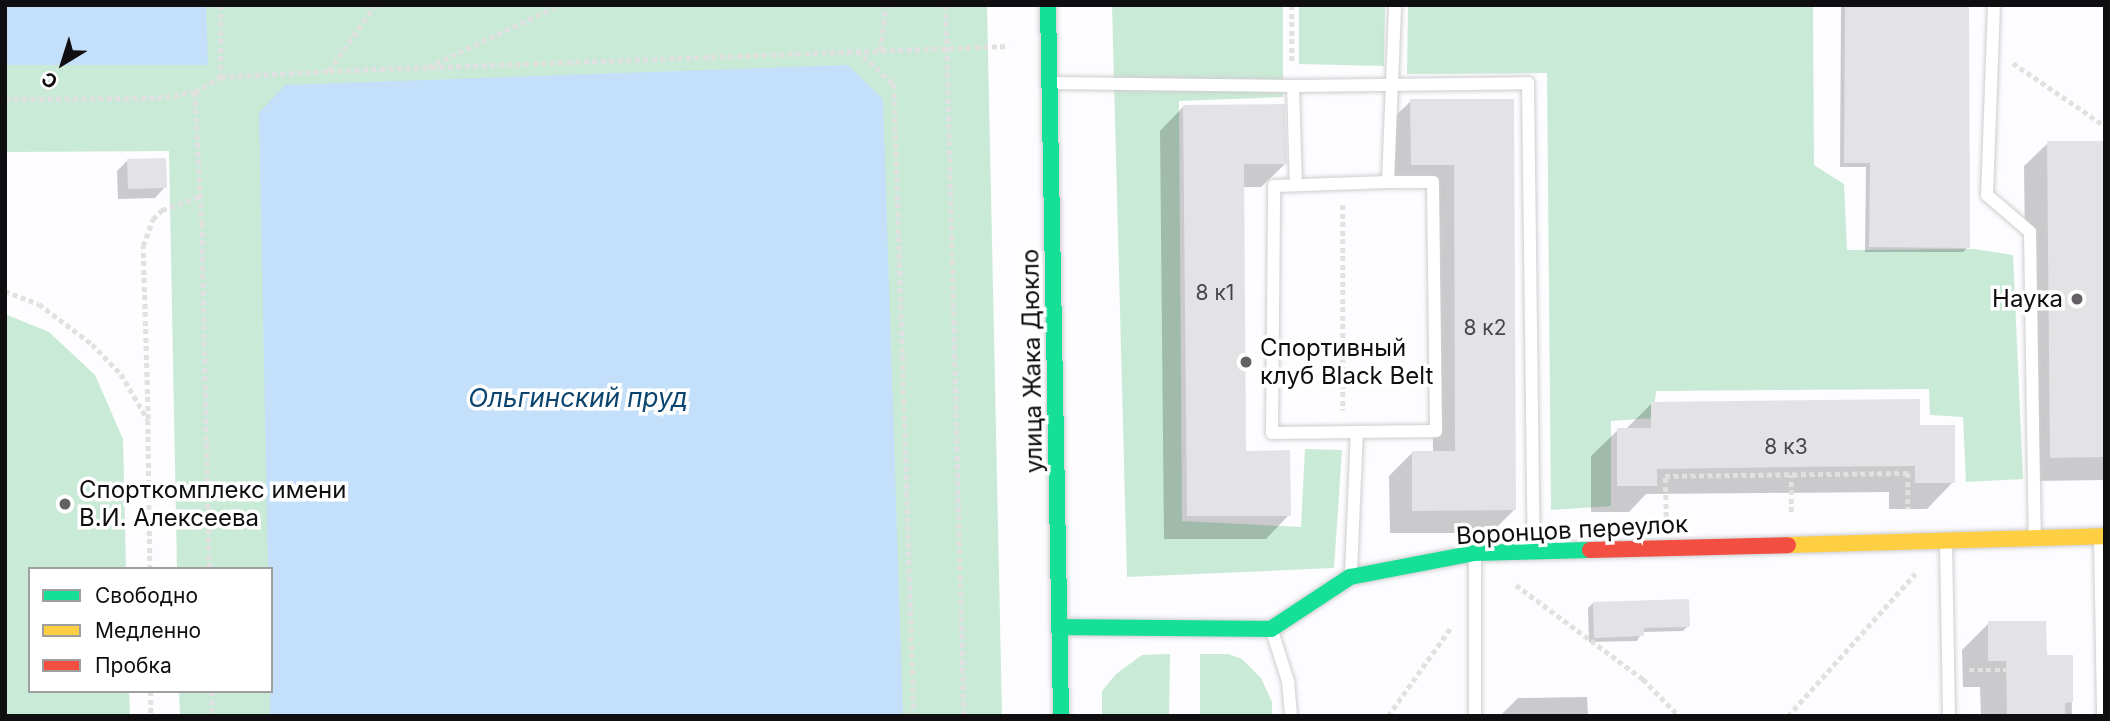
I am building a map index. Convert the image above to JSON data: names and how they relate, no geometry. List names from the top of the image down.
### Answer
{
  "streets": {
    "street": ["улица Жака Дюкло", "Воронцов переулок"]
  },
  "water": ["Ольгинский пруд"],
  "places": ["Наука", "Спортивный клуб Black Belt", "Спорткомплекс имени В.И. Алексеева"],
  "house_numbers": ["8 к1", "8 к2", "8 к3"],
  "legend": ["Свободно", "Медленно", "Пробка"],
  "north": "bottom left"
}
